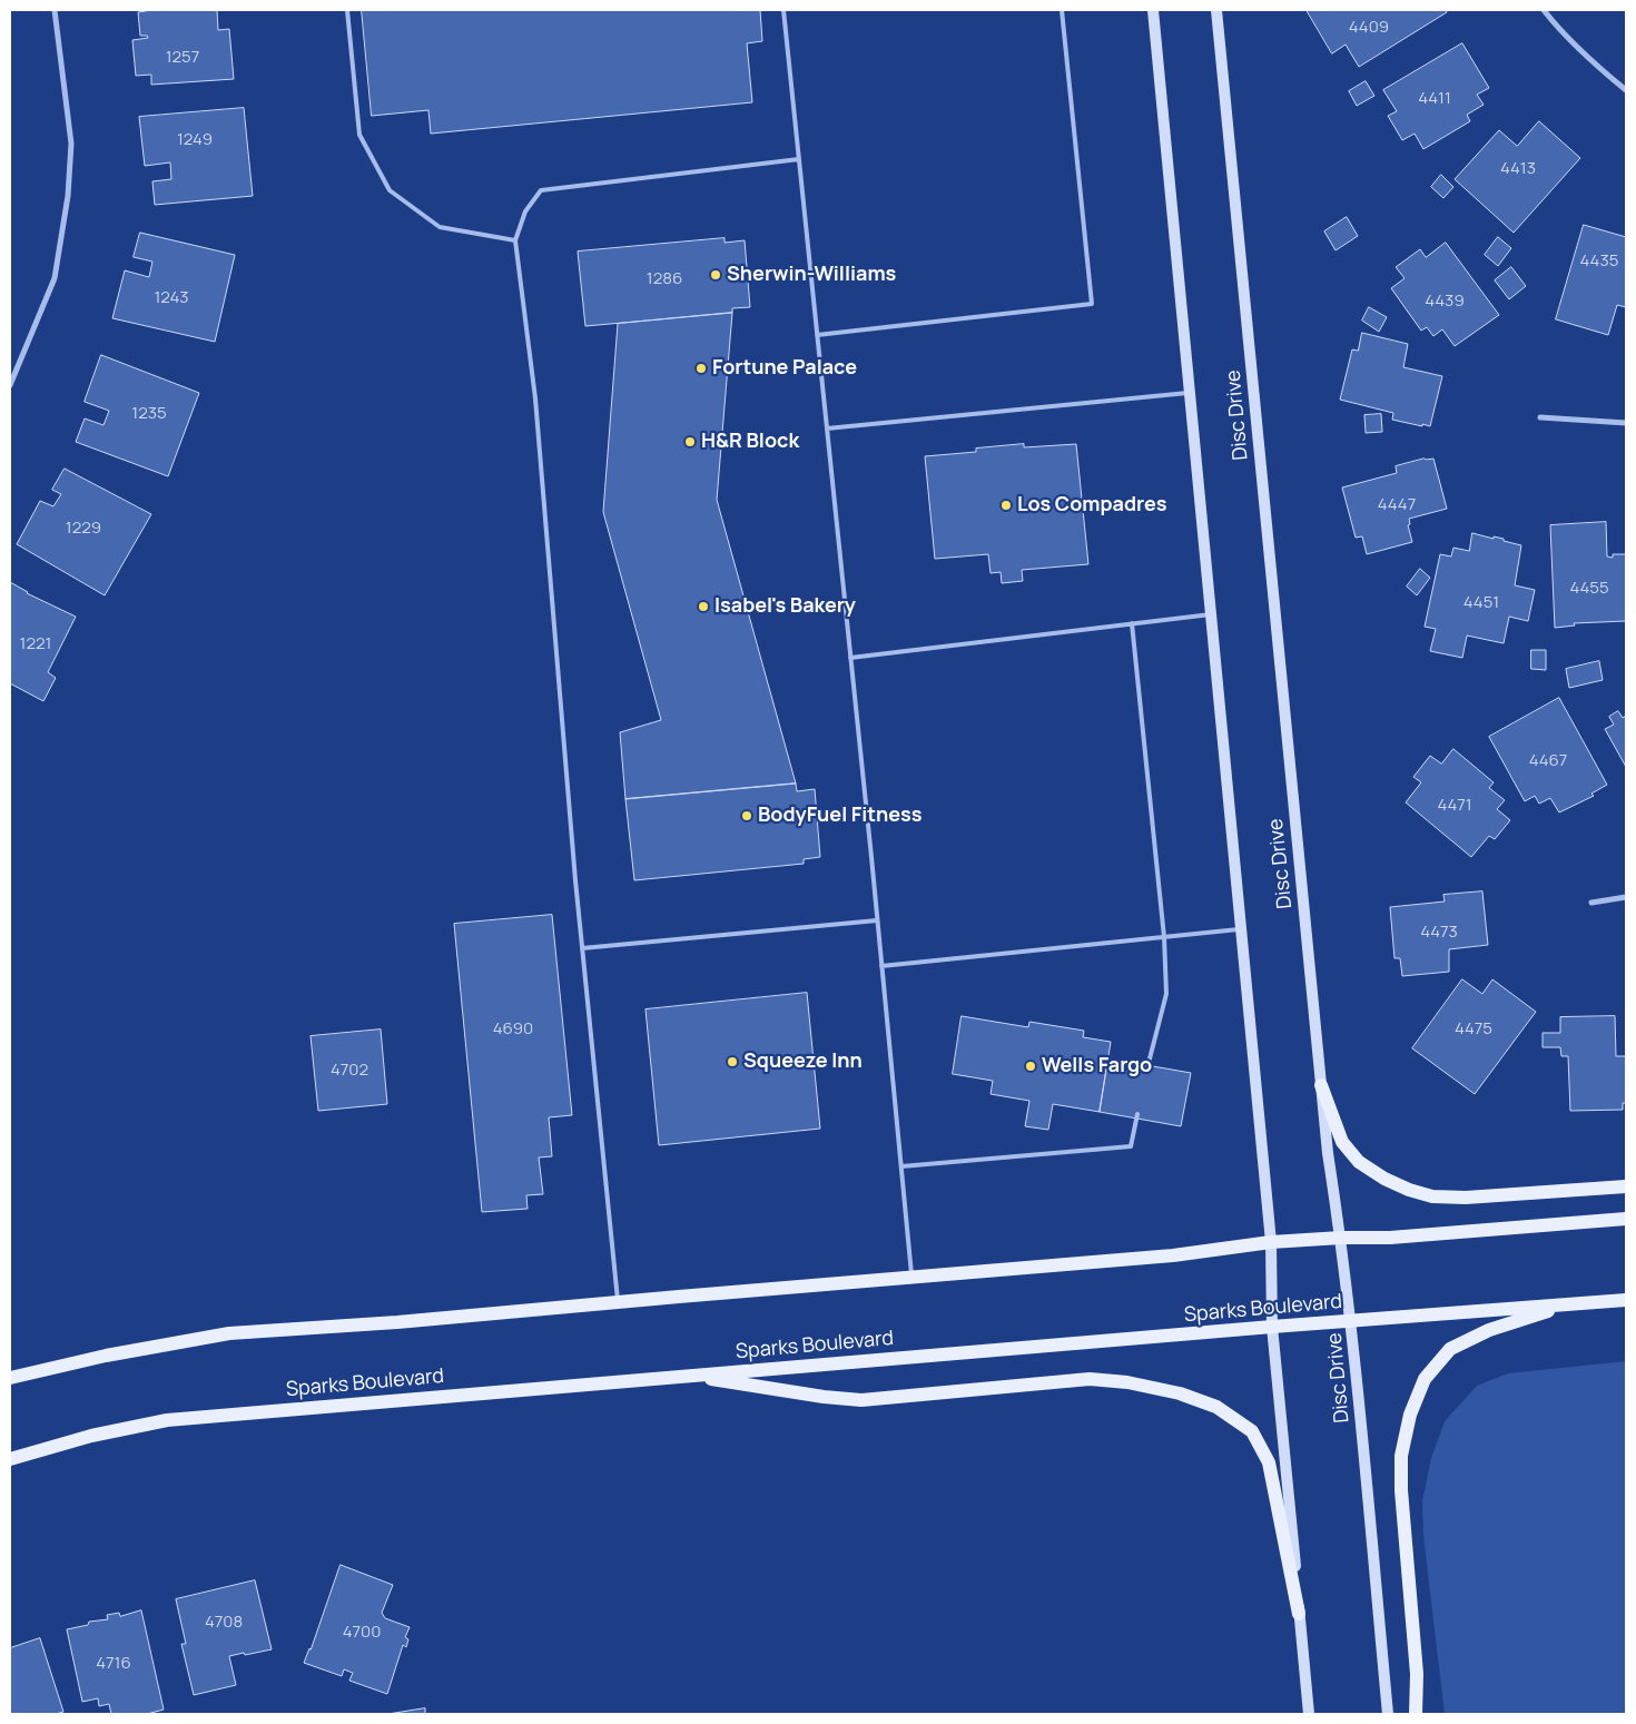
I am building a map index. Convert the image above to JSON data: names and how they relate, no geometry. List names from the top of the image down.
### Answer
{
  "streets": {
    "main road": ["Disc Drive", "Sparks Boulevard"]
  },
  "crossings": [
    ["Disc Drive", "Sparks Boulevard"]
  ],
  "places": [
    "Sherwin-Williams",
    "Fortune Palace",
    "H&R Block",
    "Los Compadres",
    "Isabel's Bakery",
    "BodyFuel Fitness",
    "Squeeze Inn",
    "Wells Fargo"
  ],
  "house_numbers": [
    "4409",
    "1257",
    "4411",
    "1249",
    "4413",
    "4435",
    "1286",
    "1243",
    "4439",
    "1235",
    "4447",
    "1229",
    "4455",
    "4451",
    "1221",
    "4467",
    "4471",
    "4473",
    "4690",
    "4475",
    "4702",
    "4708",
    "4700",
    "4716"
  ]
}
